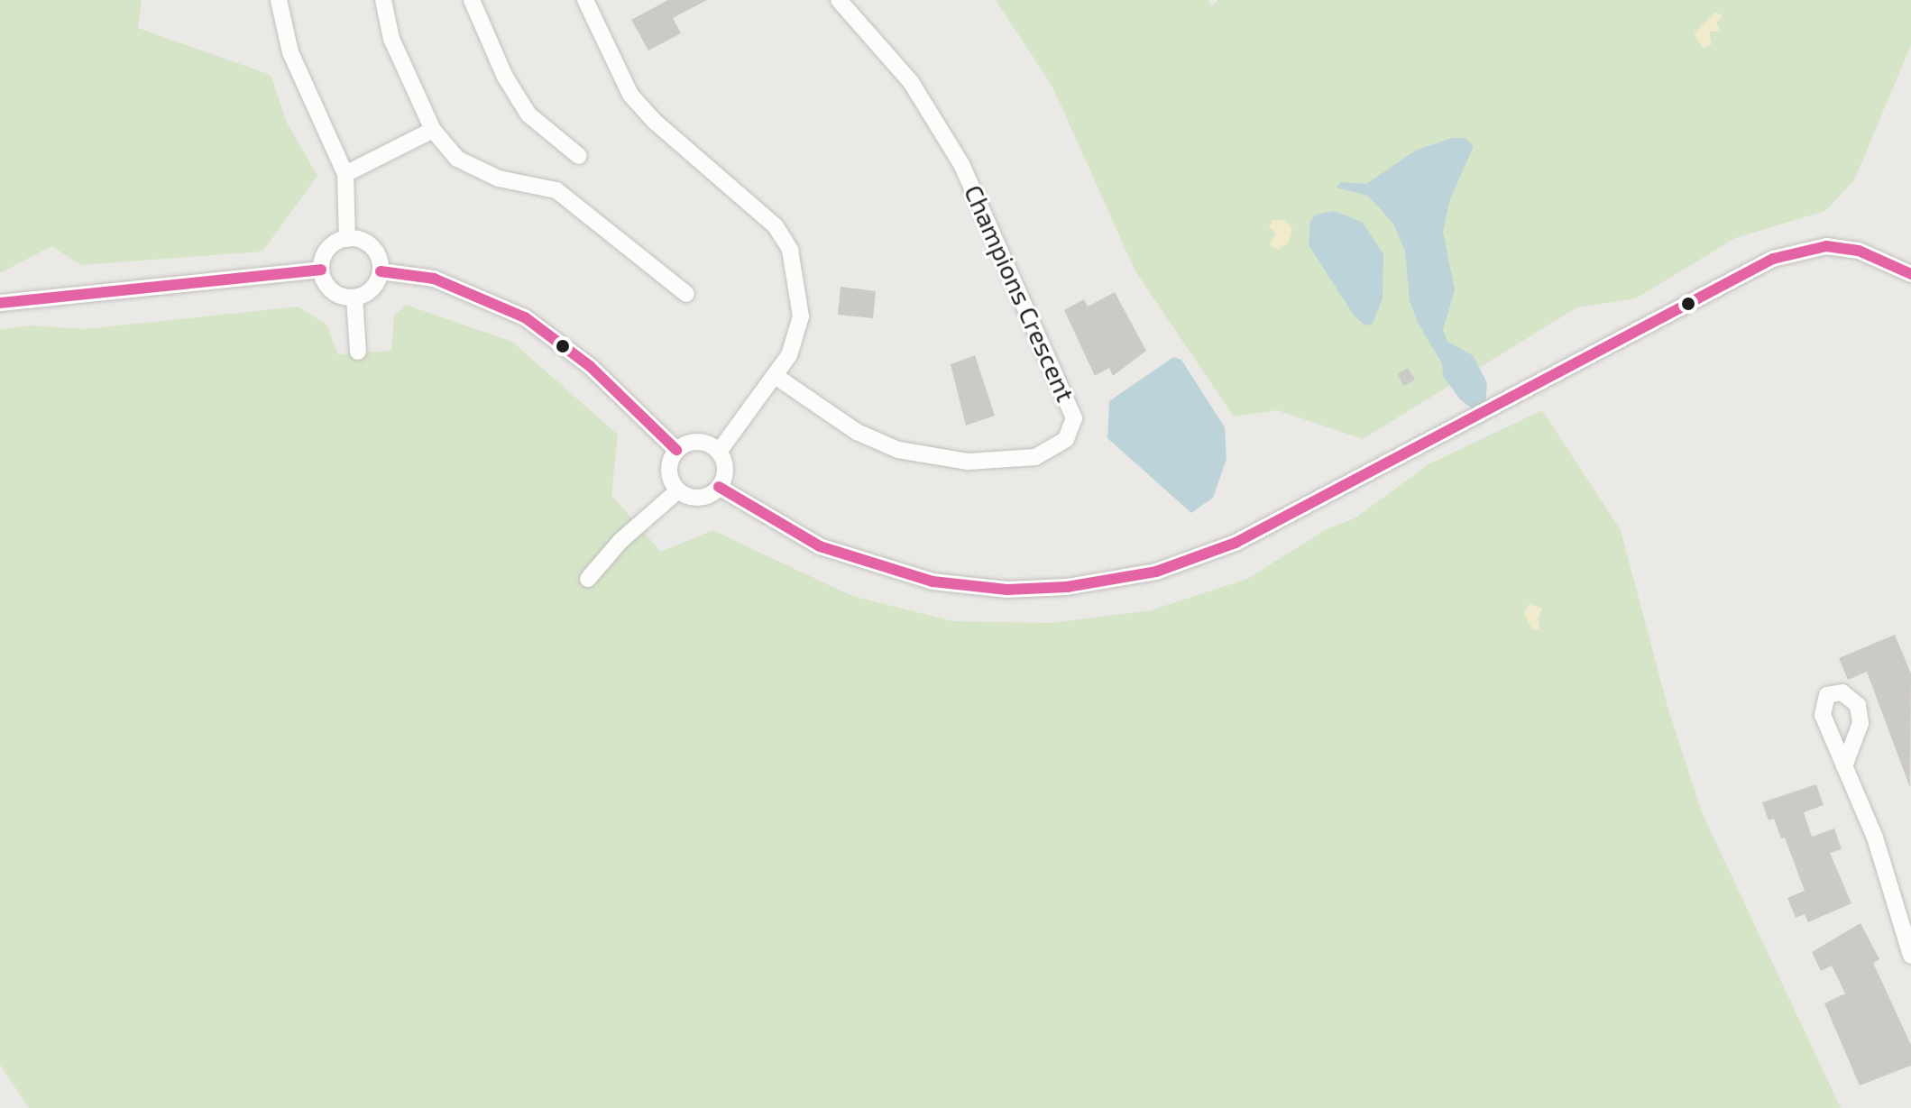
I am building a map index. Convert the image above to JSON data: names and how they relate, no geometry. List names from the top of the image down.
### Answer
{
  "streets": {
    "street": ["Champions Crescent"]
  }
}
